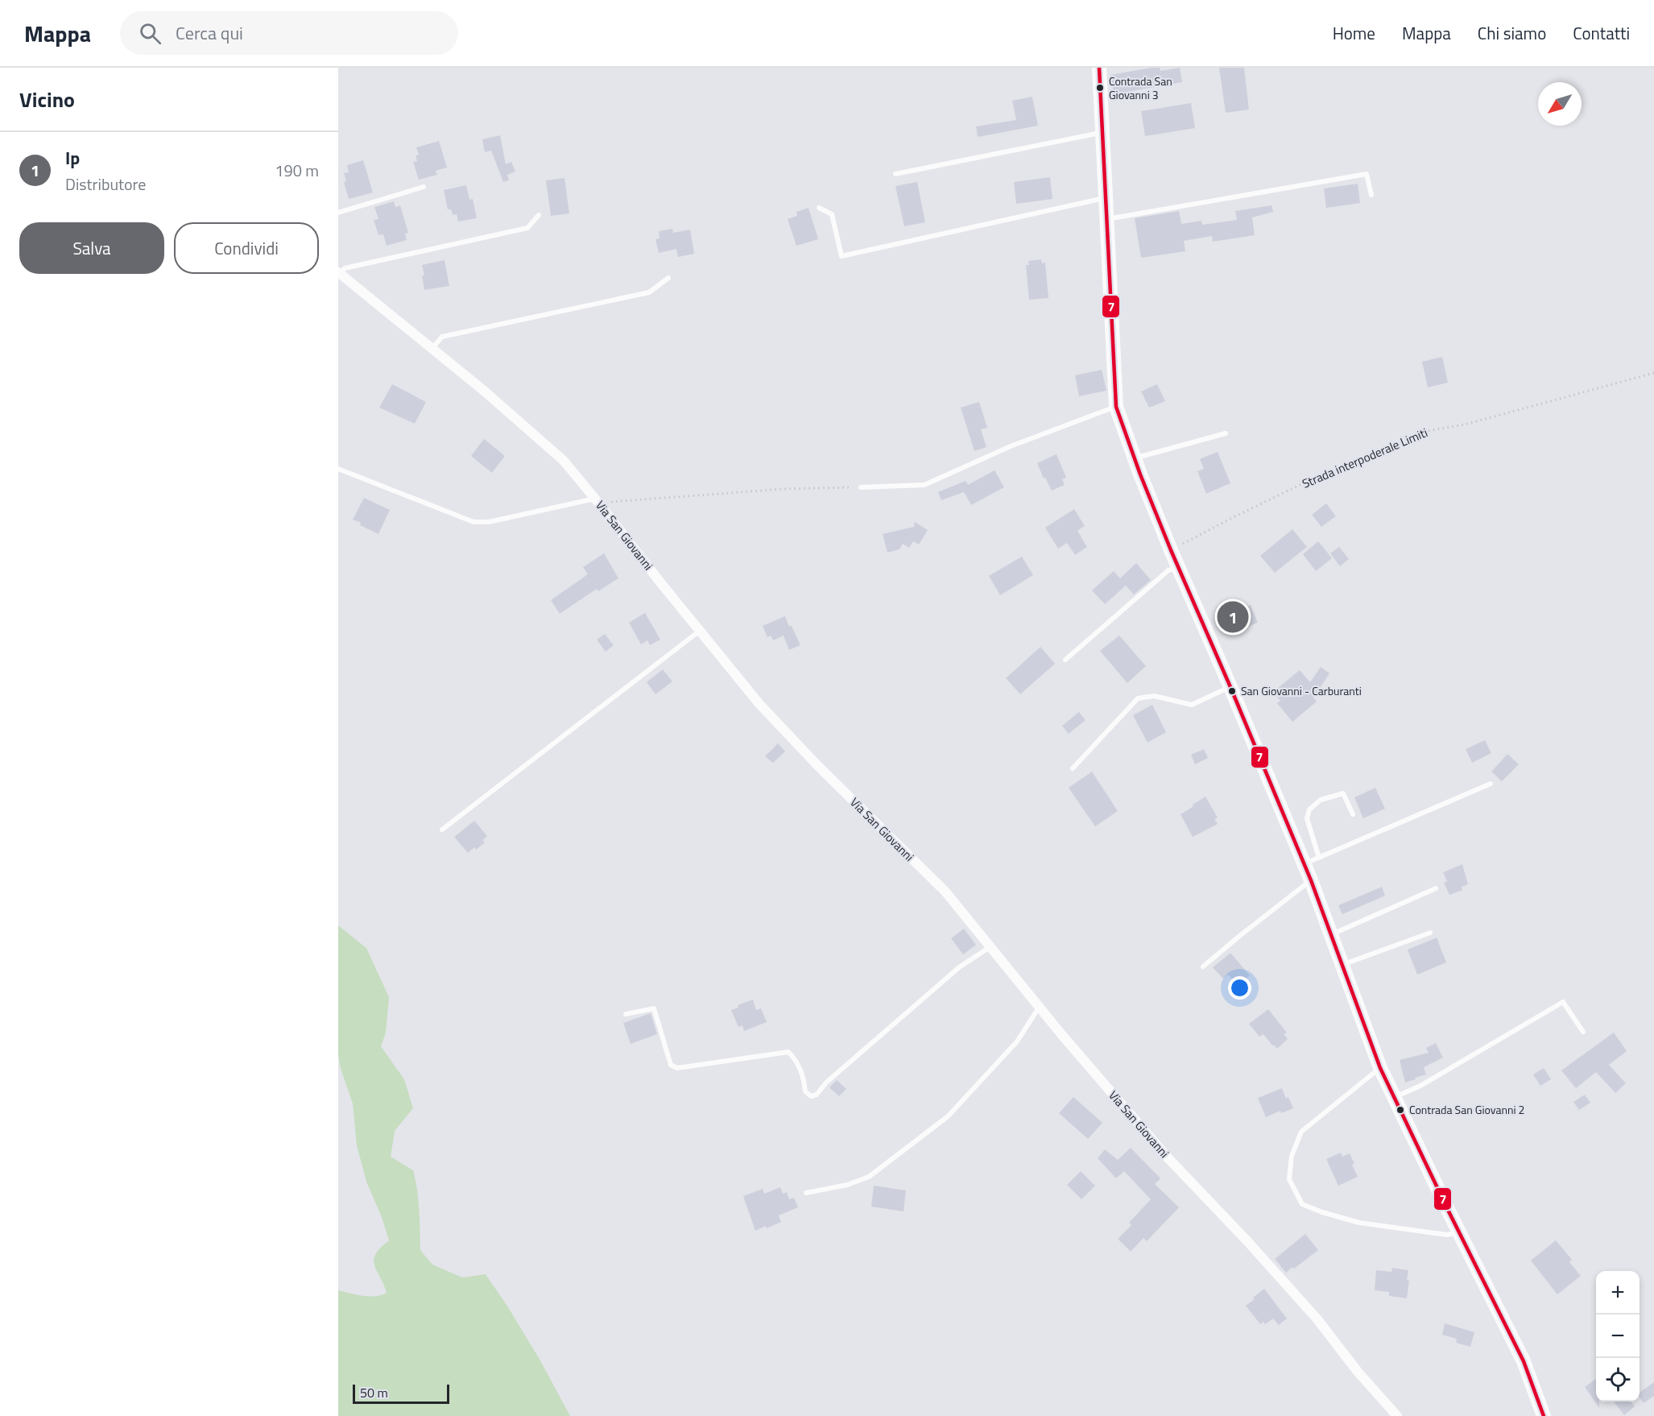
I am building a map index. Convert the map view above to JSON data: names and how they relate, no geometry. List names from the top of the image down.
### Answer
{
  "streets": {
    "street": ["Via San Giovanni"],
    "path": ["Strada interpoderale Limiti"]
  },
  "places": ["Contrada San Giovanni 3", "San Giovanni - Carburanti", "Contrada San Giovanni 2"],
  "lines": ["transit line 7"],
  "scale_bar": "50 m",
  "north": "bottom left",
  "page": {
    "header": "Mappa",
    "search": "Cerca qui",
    "nav": [
      "Home",
      "Mappa",
      "Chi siamo",
      "Contatti"
    ],
    "heading": "Vicino",
    "list": [
      {
        "mark": "1",
        "name": "Ip",
        "note": "Distributore",
        "value": "190 m"
      }
    ],
    "buttons": ["Salva", "Condividi"],
    "pins": "1",
    "map_buttons": ["+", "−"],
    "scale": "50 m"
  }
}
